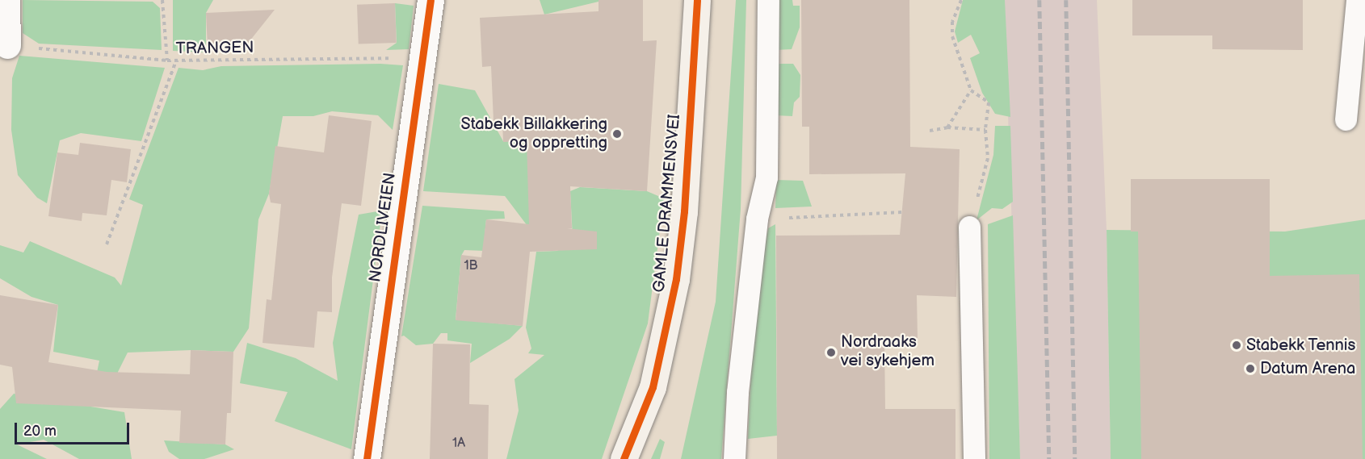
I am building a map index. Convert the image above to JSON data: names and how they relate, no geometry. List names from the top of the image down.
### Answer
{
  "streets": {
    "main road": ["GAMLE DRAMMENSVEI"],
    "street": ["NORDLIVEIEN"],
    "path": ["TRANGEN"]
  },
  "crossings": [
    ["TRANGEN", "NORDLIVEIEN"]
  ],
  "places": [
    "Stabekk Billakkering og oppretting",
    "Stabekk Tennis",
    "Nordraaks vei sykehjem",
    "Datum Arena"
  ],
  "house_numbers": ["1B", "1A"],
  "scale_bar": "20 m"
}
